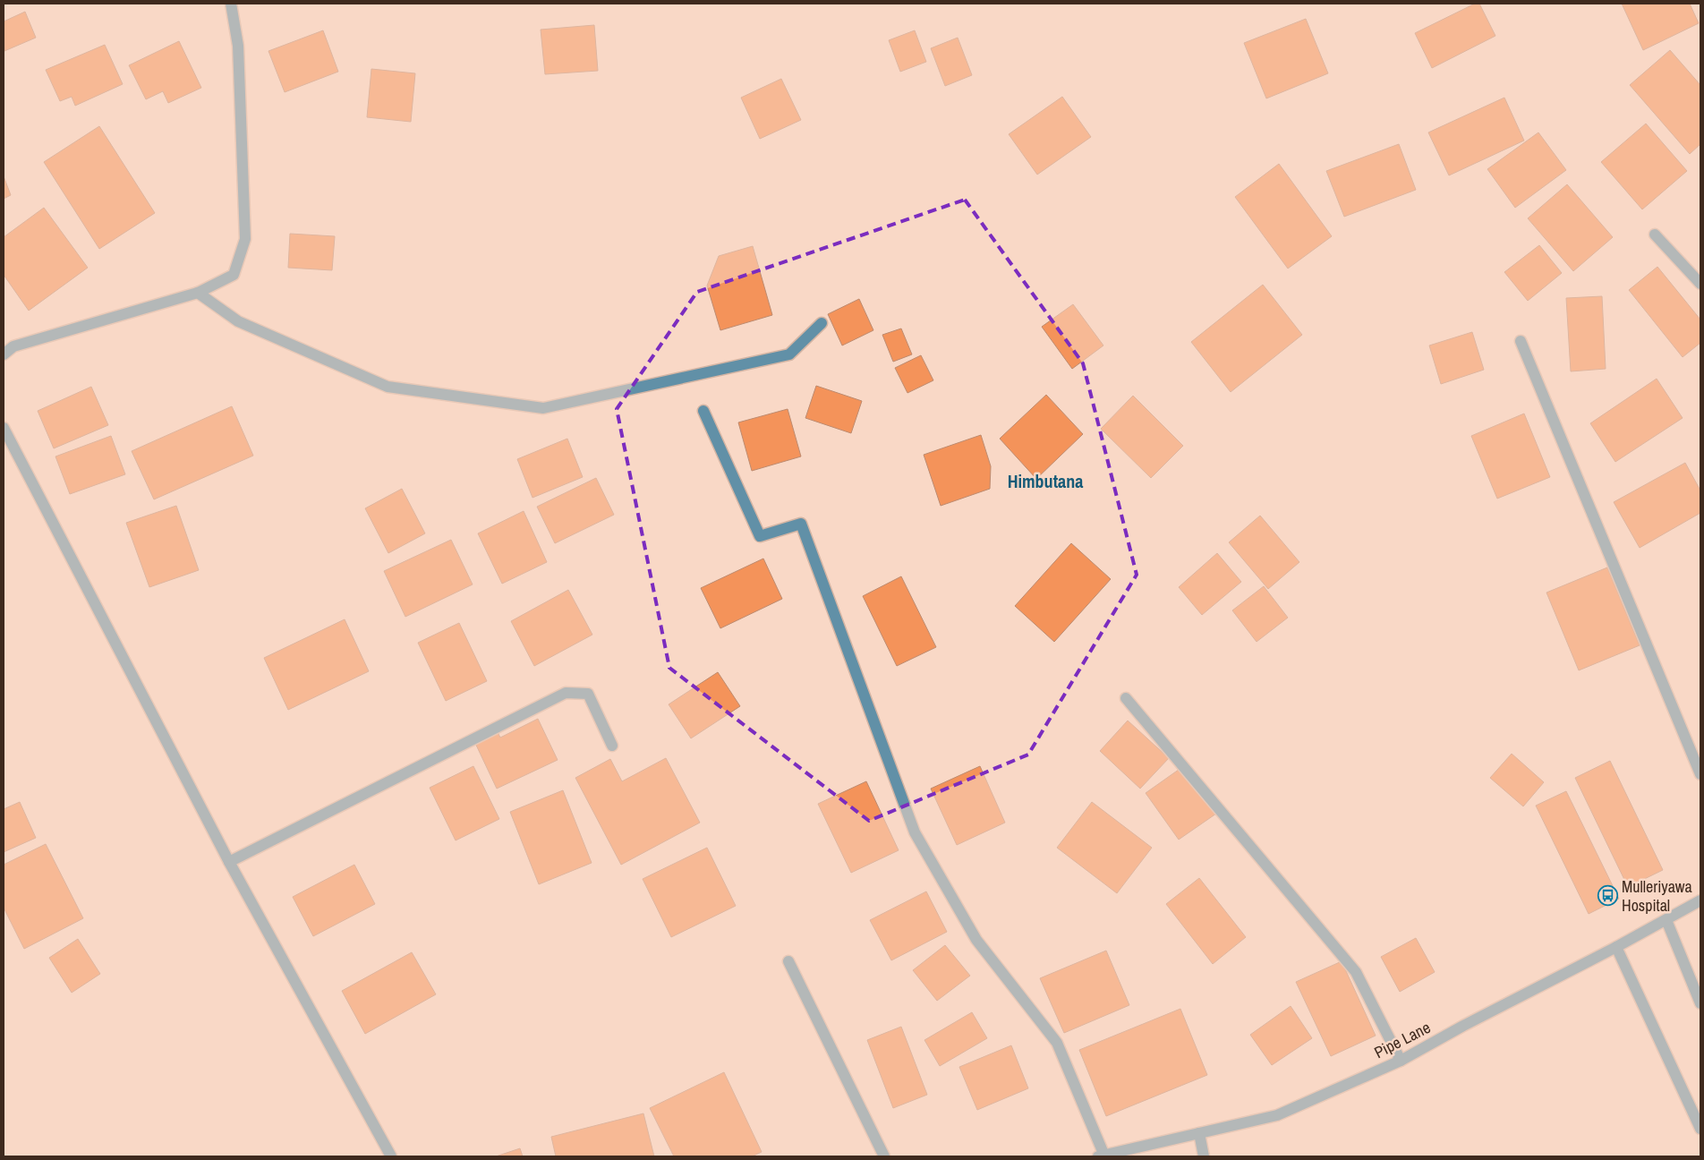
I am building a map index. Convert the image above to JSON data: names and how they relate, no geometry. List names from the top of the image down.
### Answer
{
  "streets": {
    "street": ["Pipe Lane"]
  },
  "districts": ["Himbutana"],
  "places": {
    "bus stop": ["Mulleriyawa Hospital"]
  }
}
